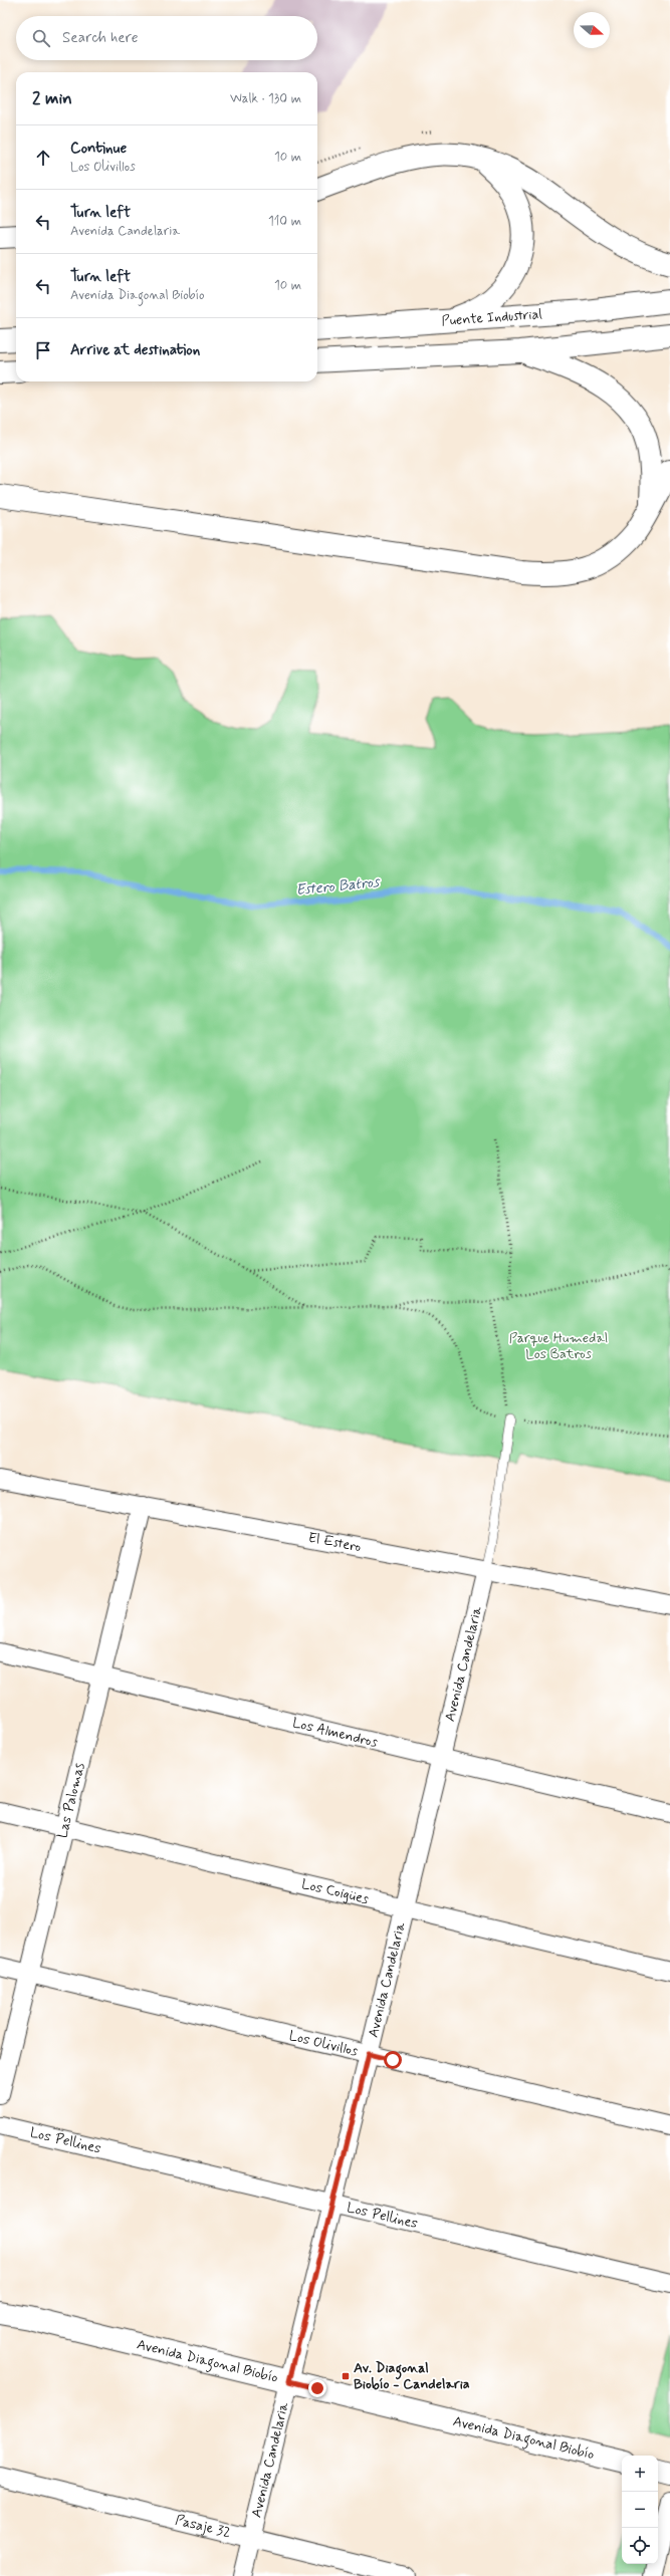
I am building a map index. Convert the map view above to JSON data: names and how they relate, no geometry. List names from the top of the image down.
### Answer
{
  "streets": {
    "main road": ["Puente Industrial", "Avenida Diagonal Biobío"],
    "street": [
      "El Estero",
      "Avenida Candelaria",
      "Los Almendros",
      "Las Palomas",
      "Los Coigües",
      "Los Olivillos",
      "Los Pellines",
      "Pasaje 32"
    ]
  },
  "crossings": [
    ["El Estero", "Avenida Candelaria"],
    ["El Estero", "Las Palomas"],
    ["Avenida Candelaria", "Los Almendros"],
    ["Avenida Candelaria", "Los Coigües"],
    ["Avenida Candelaria", "Los Olivillos"],
    ["Avenida Candelaria", "Los Pellines"],
    ["Avenida Candelaria", "Avenida Diagonal Biobío"],
    ["Avenida Candelaria", "Pasaje 32"],
    ["Los Almendros", "Las Palomas"],
    ["Las Palomas", "Los Coigües"],
    ["Las Palomas", "Los Olivillos"]
  ],
  "water": ["Estero Batros"],
  "parks": ["Parque Humedal Los Batros"],
  "places": {
    "transit": ["Av. Diagonal Biobío - Candelaria"]
  },
  "north": "right",
  "page": {
    "search": "Search here",
    "heading": ["2 min", "Walk · 130 m"],
    "list": [
      ["Continue", "Los Olivillos", "10 m"],
      ["Turn left", "Avenida Candelaria", "110 m"],
      ["Turn left", "Avenida Diagonal Biobío", "10 m"],
      "Arrive at destination"
    ],
    "map_buttons": ["+", "−"]
  }
}
